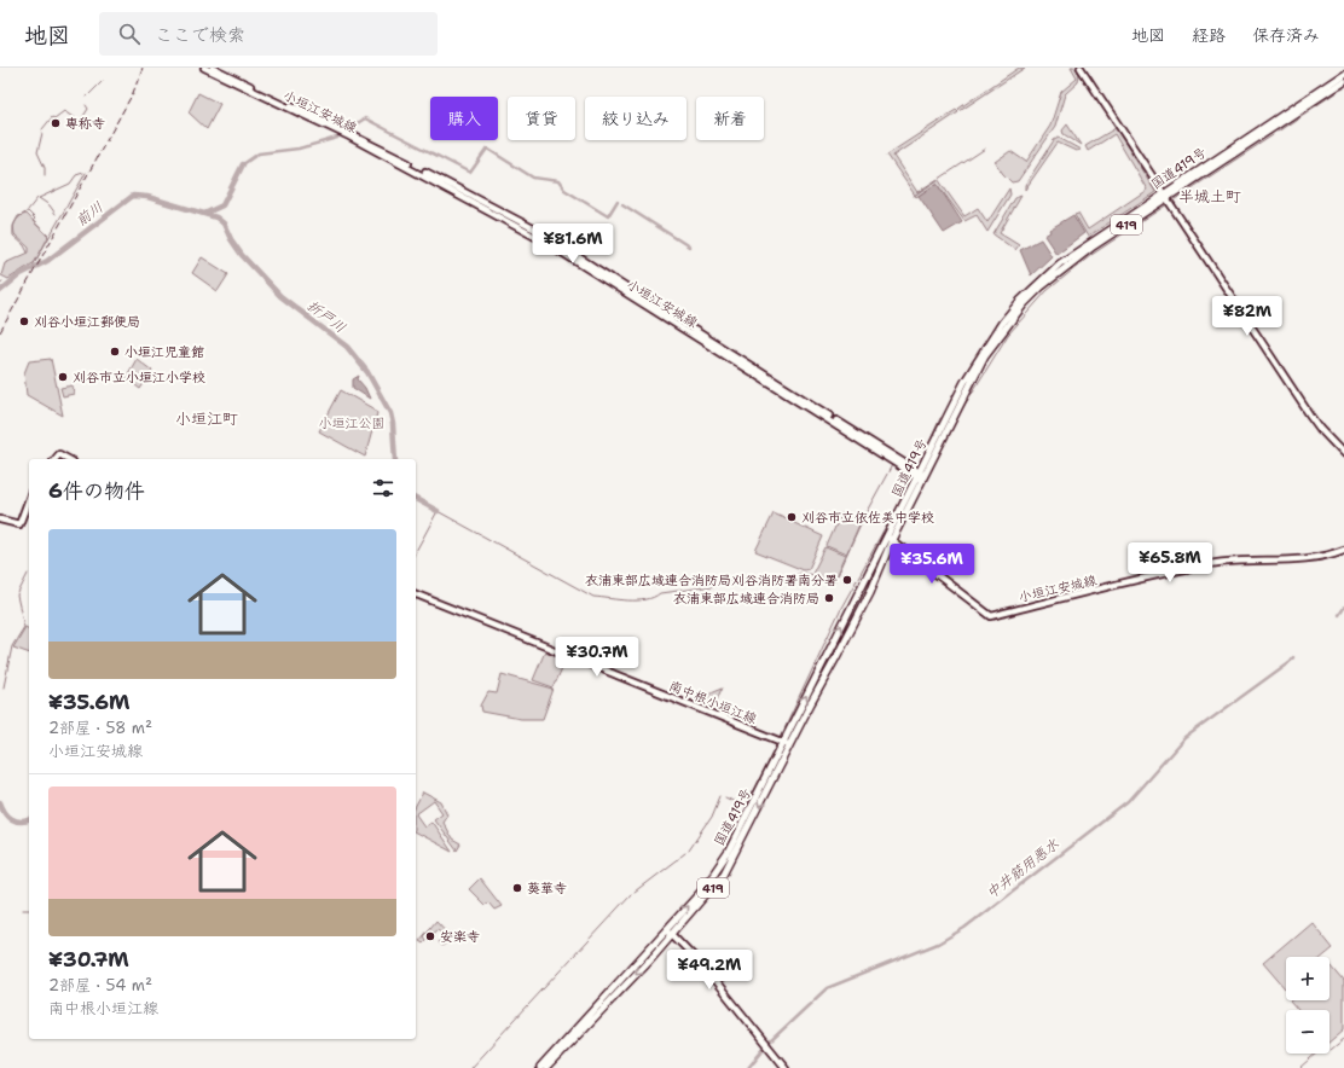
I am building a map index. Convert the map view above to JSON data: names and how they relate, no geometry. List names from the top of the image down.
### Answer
{
  "streets": {
    "highway": ["国道419号", "419"],
    "main road": ["小垣江安城線", "南中根小垣江線"]
  },
  "crossings": [
    ["小垣江安城線", "国道419号"],
    ["国道419号", "南中根小垣江線"]
  ],
  "districts": ["半城土町", "小垣江町"],
  "water": ["前川", "折戸川", "中井筋用悪水"],
  "parks": ["小垣江公園"],
  "places": [
    "専称寺",
    "刈谷小垣江郵便局",
    "小垣江児童館",
    "刈谷市立小垣江小学校",
    "刈谷市立依佐美中学校",
    "衣浦東部広域連合消防局刈谷消防署南分署",
    "衣浦東部広域連合消防局",
    "葵華寺",
    "安楽寺"
  ],
  "page": {
    "header": "地図",
    "search": "ここで検索",
    "nav": ["地図", "経路", "保存済み"],
    "chip": [
      "購入",
      "賃貸",
      "絞り込み",
      "新着"
    ],
    "price": [
      "¥81.6M",
      "¥82M",
      "¥65.8M",
      "¥35.6M",
      "¥30.7M",
      "¥49.2M"
    ],
    "heading": "6件の物件",
    "list": [
      {
        "name": "¥35.6M",
        "note": "2部屋 · 58 m² · 小垣江安城線"
      },
      {
        "name": "¥30.7M",
        "note": "2部屋 · 54 m² · 南中根小垣江線"
      }
    ],
    "map_buttons": ["+", "−"]
  }
}
